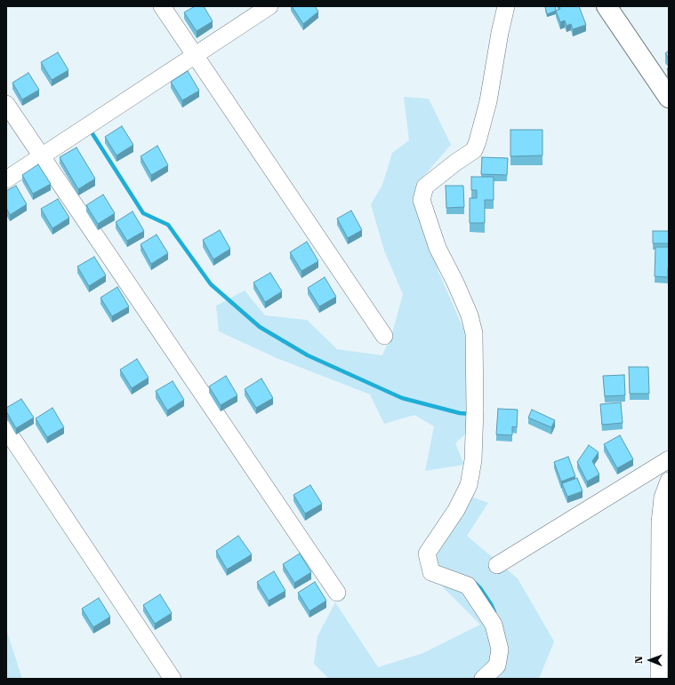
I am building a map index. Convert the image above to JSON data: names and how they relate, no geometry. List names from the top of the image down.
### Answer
{
  "north": "left"
}
